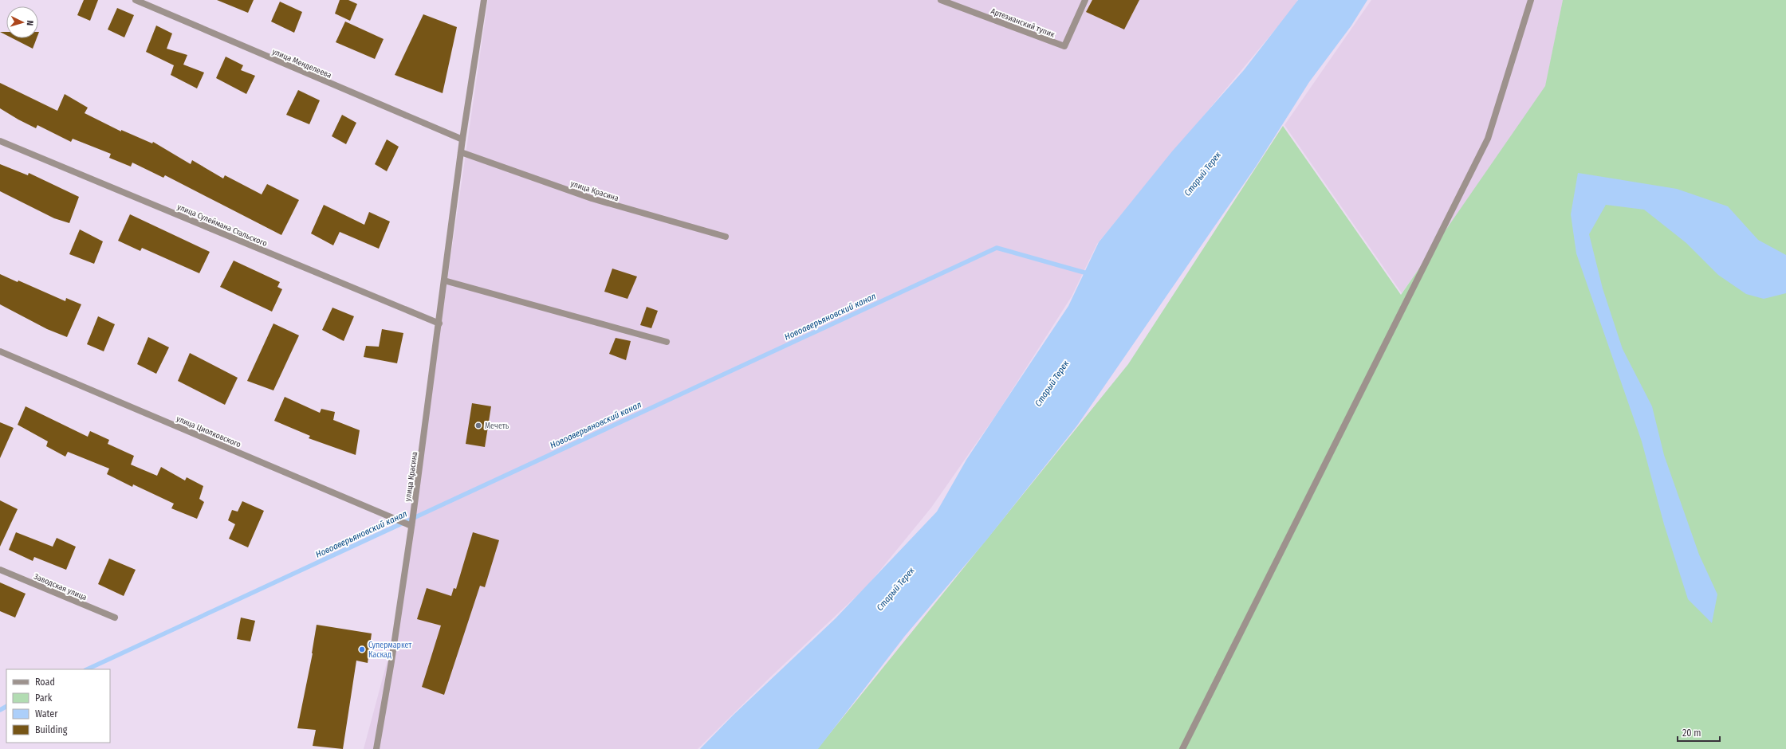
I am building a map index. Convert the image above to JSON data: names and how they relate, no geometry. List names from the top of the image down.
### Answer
{
  "streets": {
    "street": [
      "Артезианский тупик",
      "улица Менделеева",
      "улица Красина",
      "улица Сулеймана Стальского",
      "улица Циолковского",
      "Заводская улица"
    ]
  },
  "crossings": [
    ["улица Менделеева", "улица Красина"],
    ["улица Красина", "улица Сулеймана Стальского"],
    ["улица Красина", "улица Циолковского"]
  ],
  "water": ["Старый Терек", "Новоаверьяновский канал"],
  "places": ["Мечеть", "Супермаркет Каскад"],
  "legend": [
    "Road",
    "Park",
    "Water",
    "Building"
  ],
  "scale_bar": "20 m",
  "north": "right"
}
